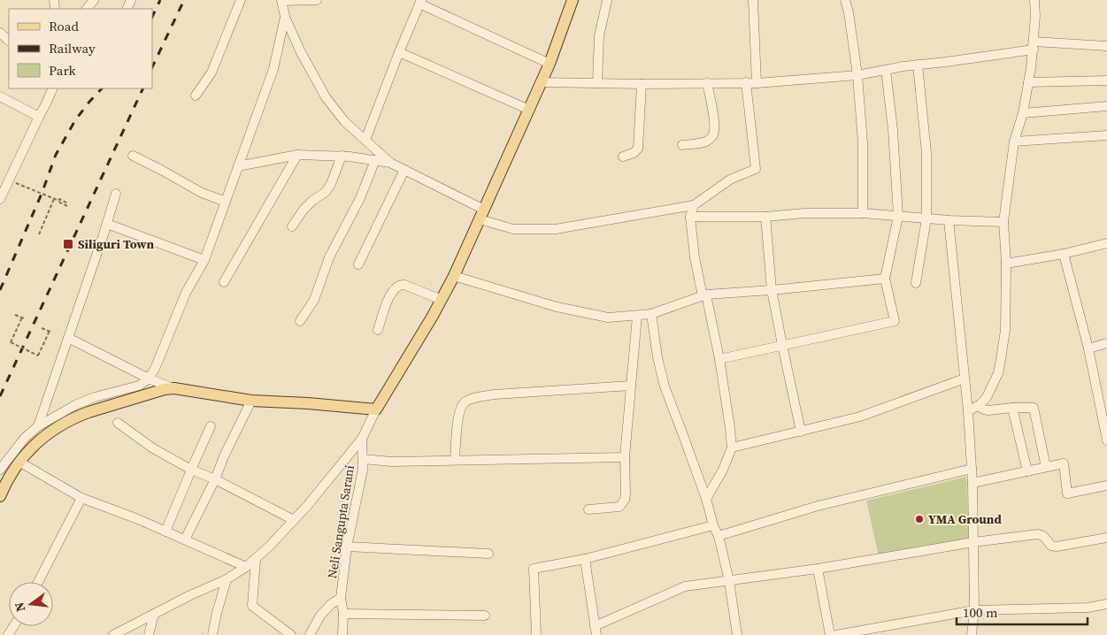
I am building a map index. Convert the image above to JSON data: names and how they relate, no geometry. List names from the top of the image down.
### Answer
{
  "streets": {
    "street": ["Neli Sangupta Sarani"]
  },
  "places": {
    "transit": ["Siliguri Town"],
    "other": ["YMA Ground"]
  },
  "legend": ["Road", "Railway", "Park"],
  "scale_bar": "100 m",
  "north": "left"
}
